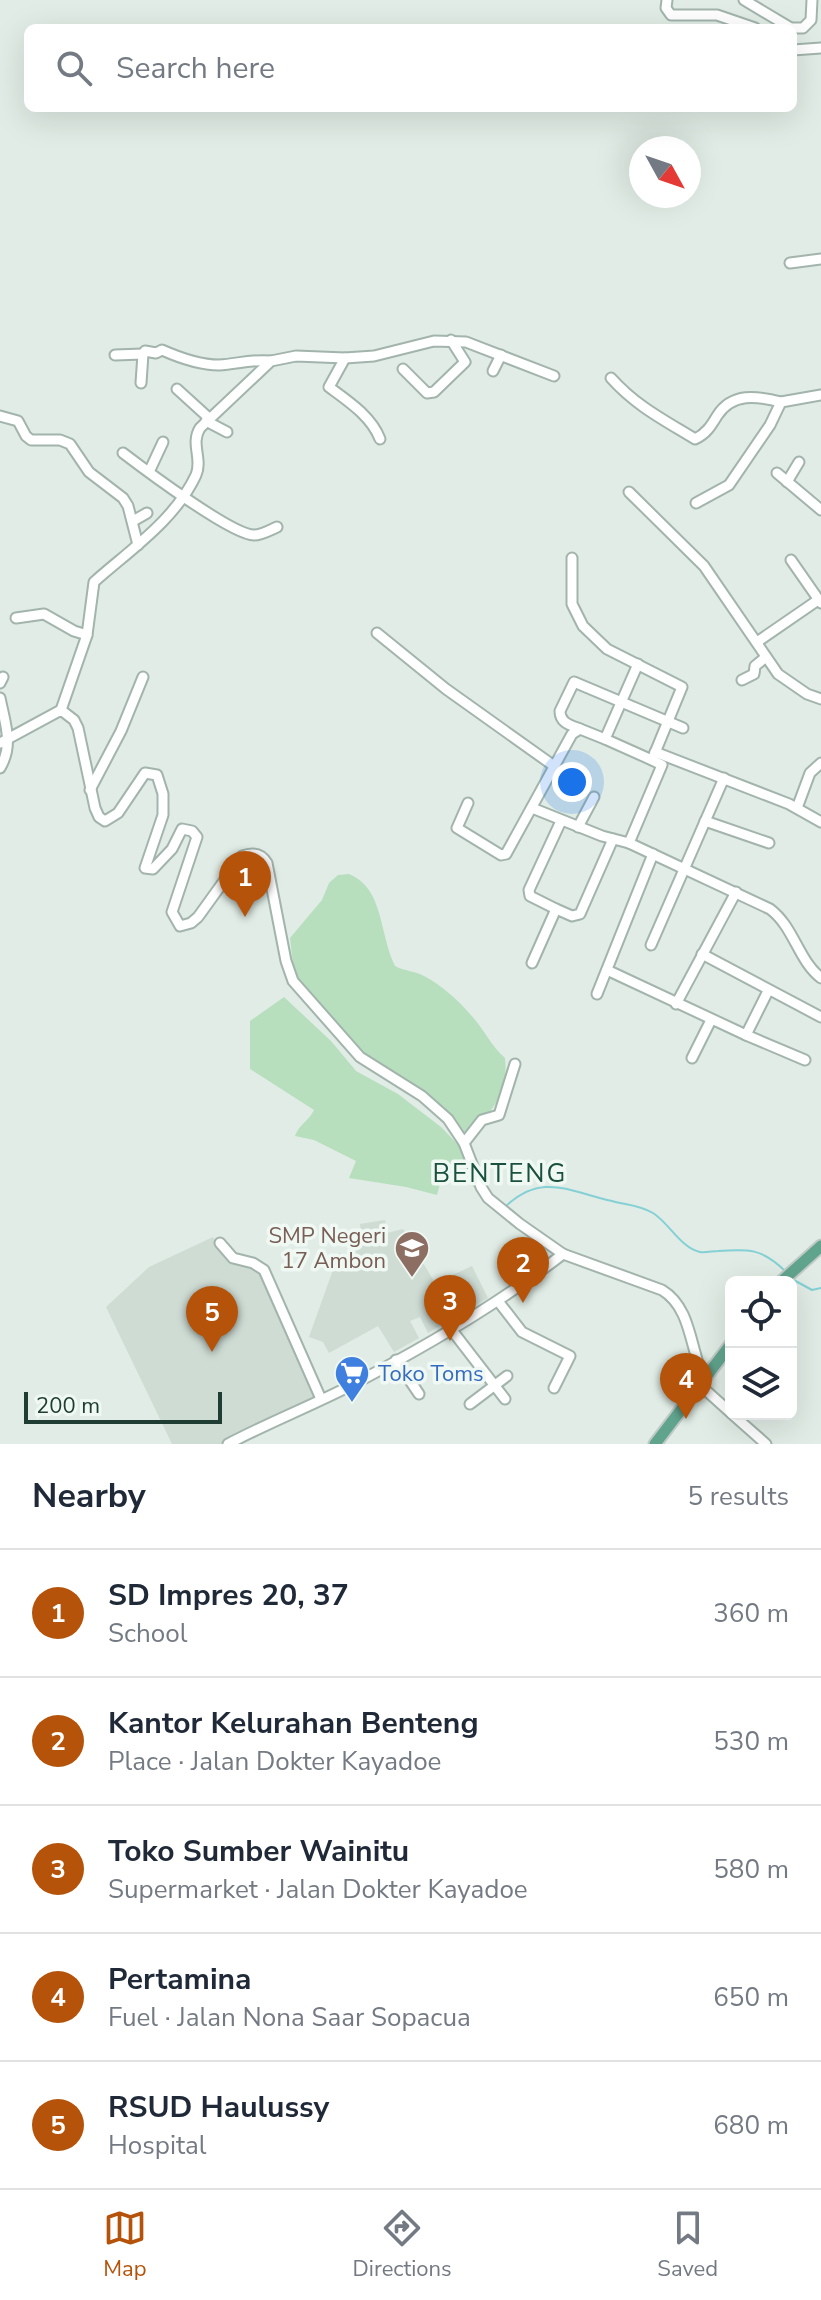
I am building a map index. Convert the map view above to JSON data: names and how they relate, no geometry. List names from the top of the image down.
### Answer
{
  "districts": ["BENTENG"],
  "places": {
    "school or university": ["SMP Negeri 17 Ambon"],
    "supermarket": ["Toko Toms"]
  },
  "scale_bar": "200 m",
  "north": "bottom right",
  "page": {
    "search": "Search here",
    "pins": [
      "1",
      "2",
      "3",
      "5",
      "4"
    ],
    "scale": "200 m",
    "heading": ["Nearby", "5 results"],
    "list": [
      {
        "mark": "1",
        "name": "SD Impres 20, 37",
        "note": "School",
        "value": "360 m"
      },
      {
        "mark": "2",
        "name": "Kantor Kelurahan Benteng",
        "note": "Place · Jalan Dokter Kayadoe",
        "value": "530 m"
      },
      {
        "mark": "3",
        "name": "Toko Sumber Wainitu",
        "note": "Supermarket · Jalan Dokter Kayadoe",
        "value": "580 m"
      },
      {
        "mark": "4",
        "name": "Pertamina",
        "note": "Fuel · Jalan Nona Saar Sopacua",
        "value": "650 m"
      },
      {
        "mark": "5",
        "name": "RSUD Haulussy",
        "note": "Hospital",
        "value": "680 m"
      }
    ],
    "nav": ["Map", "Directions", "Saved"]
  }
}
